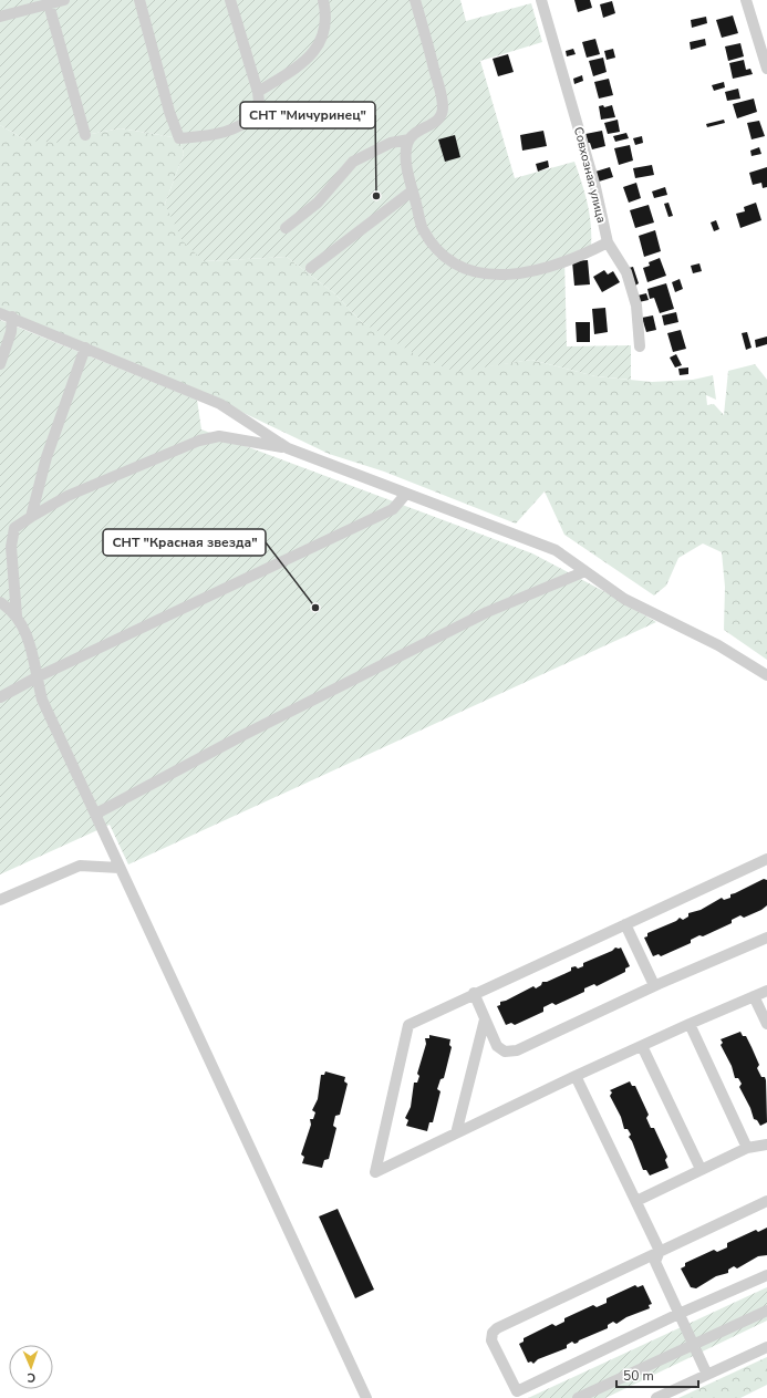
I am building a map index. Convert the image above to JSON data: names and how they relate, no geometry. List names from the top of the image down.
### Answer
{
  "streets": {
    "street": ["Совхозная улица"]
  },
  "places": ["СНТ \"Мичуринец\"", "СНТ \"Красная звезда\""],
  "scale_bar": "50 m",
  "north": "bottom"
}
